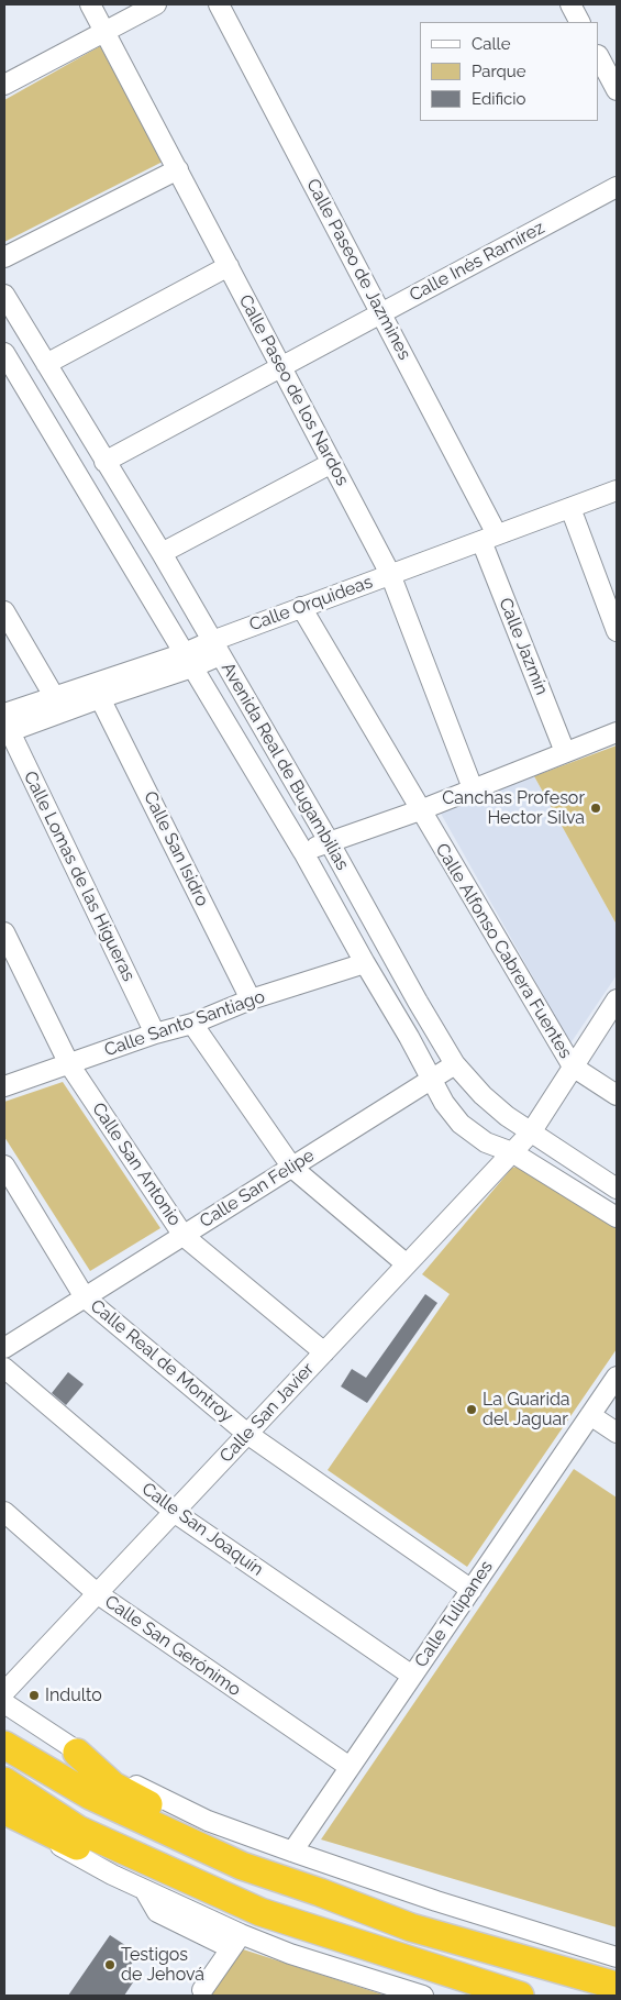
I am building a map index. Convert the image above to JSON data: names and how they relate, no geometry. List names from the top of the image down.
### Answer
{
  "streets": {
    "street": [
      "Calle Inés Ramírez",
      "Calle Paseo de Jazmines",
      "Calle Paseo de los Nardos",
      "Calle Orquideas",
      "Calle Jazmín",
      "Avenida Real de Bugambilias",
      "Calle San Isidro",
      "Calle Lomas de las Higueras",
      "Calle Alfonso Cabrera Fuentes",
      "Calle Santo Santiago",
      "Calle San Antonio",
      "Calle San Felipe",
      "Calle Real de Montroy",
      "Calle San Javier",
      "Calle San Joaquín",
      "Calle Tulipanes",
      "Calle San Gerónimo"
    ]
  },
  "crossings": [
    ["Calle Inés Ramírez", "Calle Paseo de Jazmines"],
    ["Calle Inés Ramírez", "Calle Paseo de los Nardos"],
    ["Calle Inés Ramírez", "Avenida Real de Bugambilias"],
    ["Calle Paseo de Jazmines", "Calle Orquideas"],
    ["Calle Paseo de Jazmines", "Calle Jazmín"],
    ["Calle Paseo de los Nardos", "Calle Orquideas"],
    ["Calle Orquideas", "Calle Jazmín"],
    ["Calle Orquideas", "Avenida Real de Bugambilias"],
    ["Calle Orquideas", "Calle San Isidro"],
    ["Calle Orquideas", "Calle Lomas de las Higueras"],
    ["Calle Orquideas", "Calle Alfonso Cabrera Fuentes"],
    ["Avenida Real de Bugambilias", "Calle Santo Santiago"],
    ["Avenida Real de Bugambilias", "Calle San Felipe"],
    ["Avenida Real de Bugambilias", "Calle San Javier"],
    ["Calle San Isidro", "Calle Santo Santiago"],
    ["Calle Lomas de las Higueras", "Calle Santo Santiago"],
    ["Calle Alfonso Cabrera Fuentes", "Calle San Javier"],
    ["Calle Santo Santiago", "Calle San Antonio"],
    ["Calle San Antonio", "Calle San Felipe"],
    ["Calle San Antonio", "Calle San Javier"],
    ["Calle San Felipe", "Calle Real de Montroy"],
    ["Calle Real de Montroy", "Calle San Javier"],
    ["Calle Real de Montroy", "Calle Tulipanes"],
    ["Calle San Javier", "Calle San Joaquín"],
    ["Calle San Javier", "Calle San Gerónimo"],
    ["Calle San Joaquín", "Calle Tulipanes"],
    ["Calle Tulipanes", "Calle San Gerónimo"]
  ],
  "places": [
    "Canchas Profesor Hector Silva",
    "La Guarida del Jaguar",
    "Indulto",
    "Testigos de Jehová"
  ],
  "legend": ["Calle", "Parque", "Edificio"]
}
